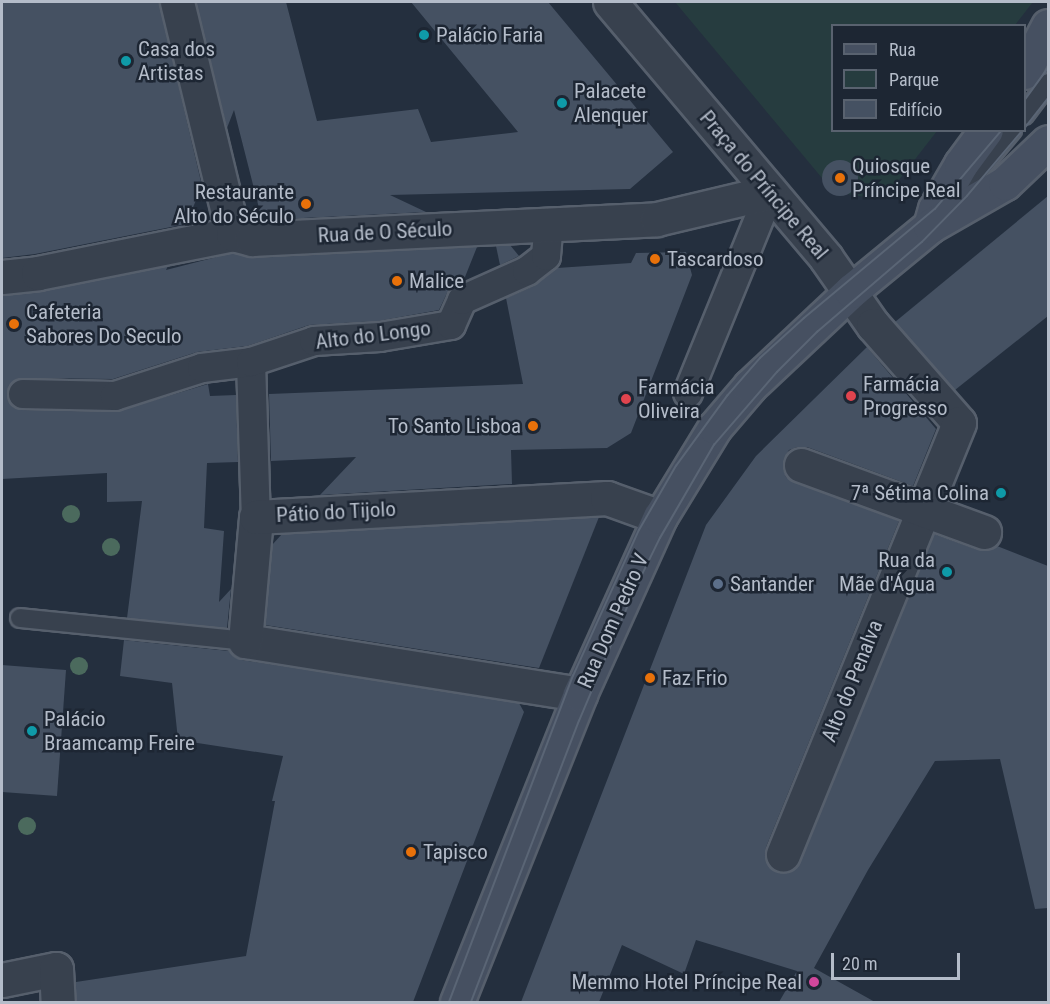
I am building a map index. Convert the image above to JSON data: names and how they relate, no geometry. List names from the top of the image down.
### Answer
{
  "streets": {
    "main road": ["Rua Dom Pedro V"],
    "street": [
      "Praça do Príncipe Real",
      "Rua de O Século",
      "Alto do Longo",
      "Pátio do Tijolo",
      "Alto do Penalva"
    ]
  },
  "crossings": [
    ["Praça do Príncipe Real", "Rua de O Século"],
    ["Praça do Príncipe Real", "Rua Dom Pedro V"],
    ["Rua de O Século", "Alto do Longo"],
    ["Pátio do Tijolo", "Rua Dom Pedro V"]
  ],
  "places": [
    "Palácio Faria",
    "Casa dos Artistas",
    "Palacete Alenquer",
    "Quiosque Príncipe Real",
    "Restaurante Alto do Século",
    "Tascardoso",
    "Malice",
    "Cafeteria Sabores Do Seculo",
    "Farmácia Progresso",
    "Farmácia Oliveira",
    "To Santo Lisboa",
    "7ª Sétima Colina",
    "Rua da Mãe d'Água",
    "Santander",
    "Faz Frio",
    "Palácio Braamcamp Freire",
    "Tapisco",
    "Memmo Hotel Príncipe Real"
  ],
  "legend": ["Rua", "Parque", "Edifício"],
  "scale_bar": "20 m"
}
